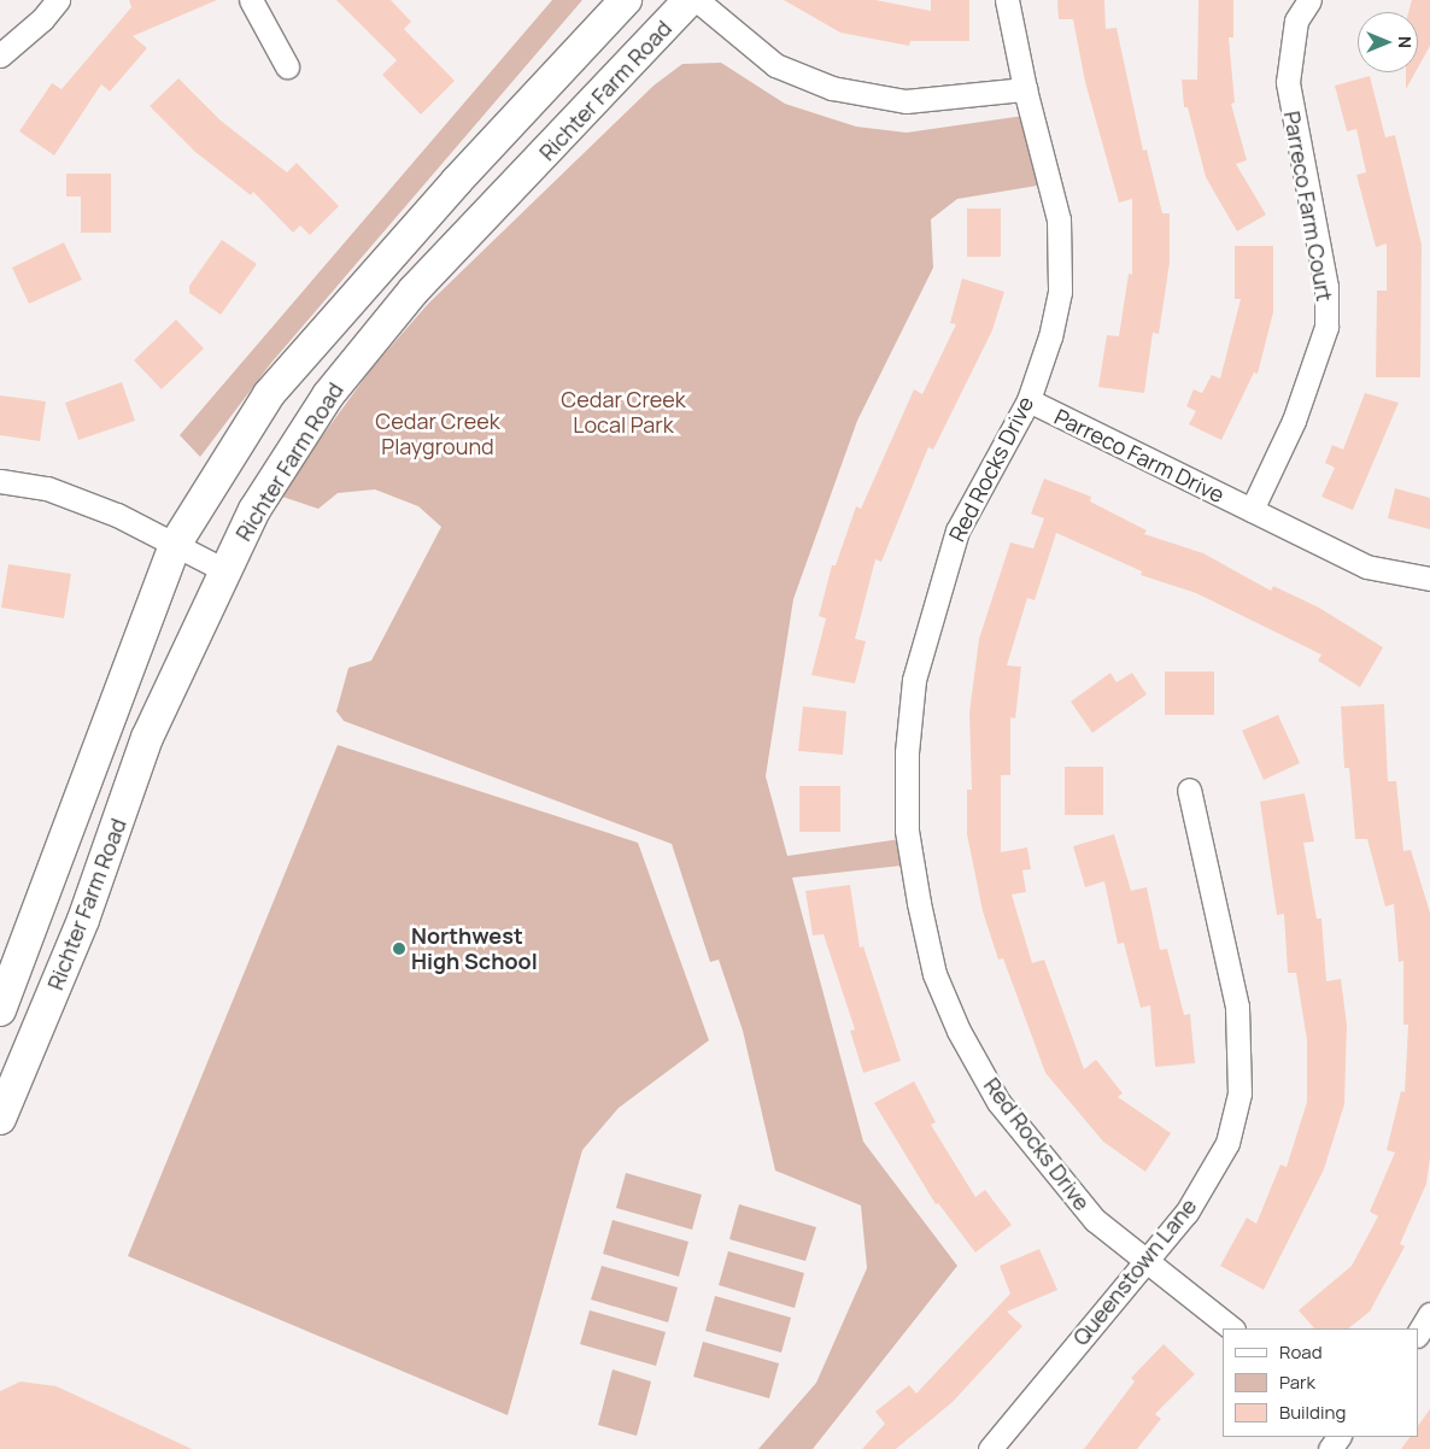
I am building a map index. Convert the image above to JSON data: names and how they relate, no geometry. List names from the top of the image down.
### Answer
{
  "streets": {
    "main road": ["Richter Farm Road"],
    "street": [
      "Parreco Farm Court",
      "Parreco Farm Drive",
      "Red Rocks Drive",
      "Queenstown Lane"
    ]
  },
  "crossings": [
    ["Parreco Farm Court", "Parreco Farm Drive"],
    ["Parreco Farm Drive", "Red Rocks Drive"],
    ["Red Rocks Drive", "Queenstown Lane"]
  ],
  "parks": ["Cedar Creek Local Park", "Cedar Creek Playground"],
  "places": ["Northwest High School"],
  "legend": ["Road", "Park", "Building"],
  "north": "right"
}
